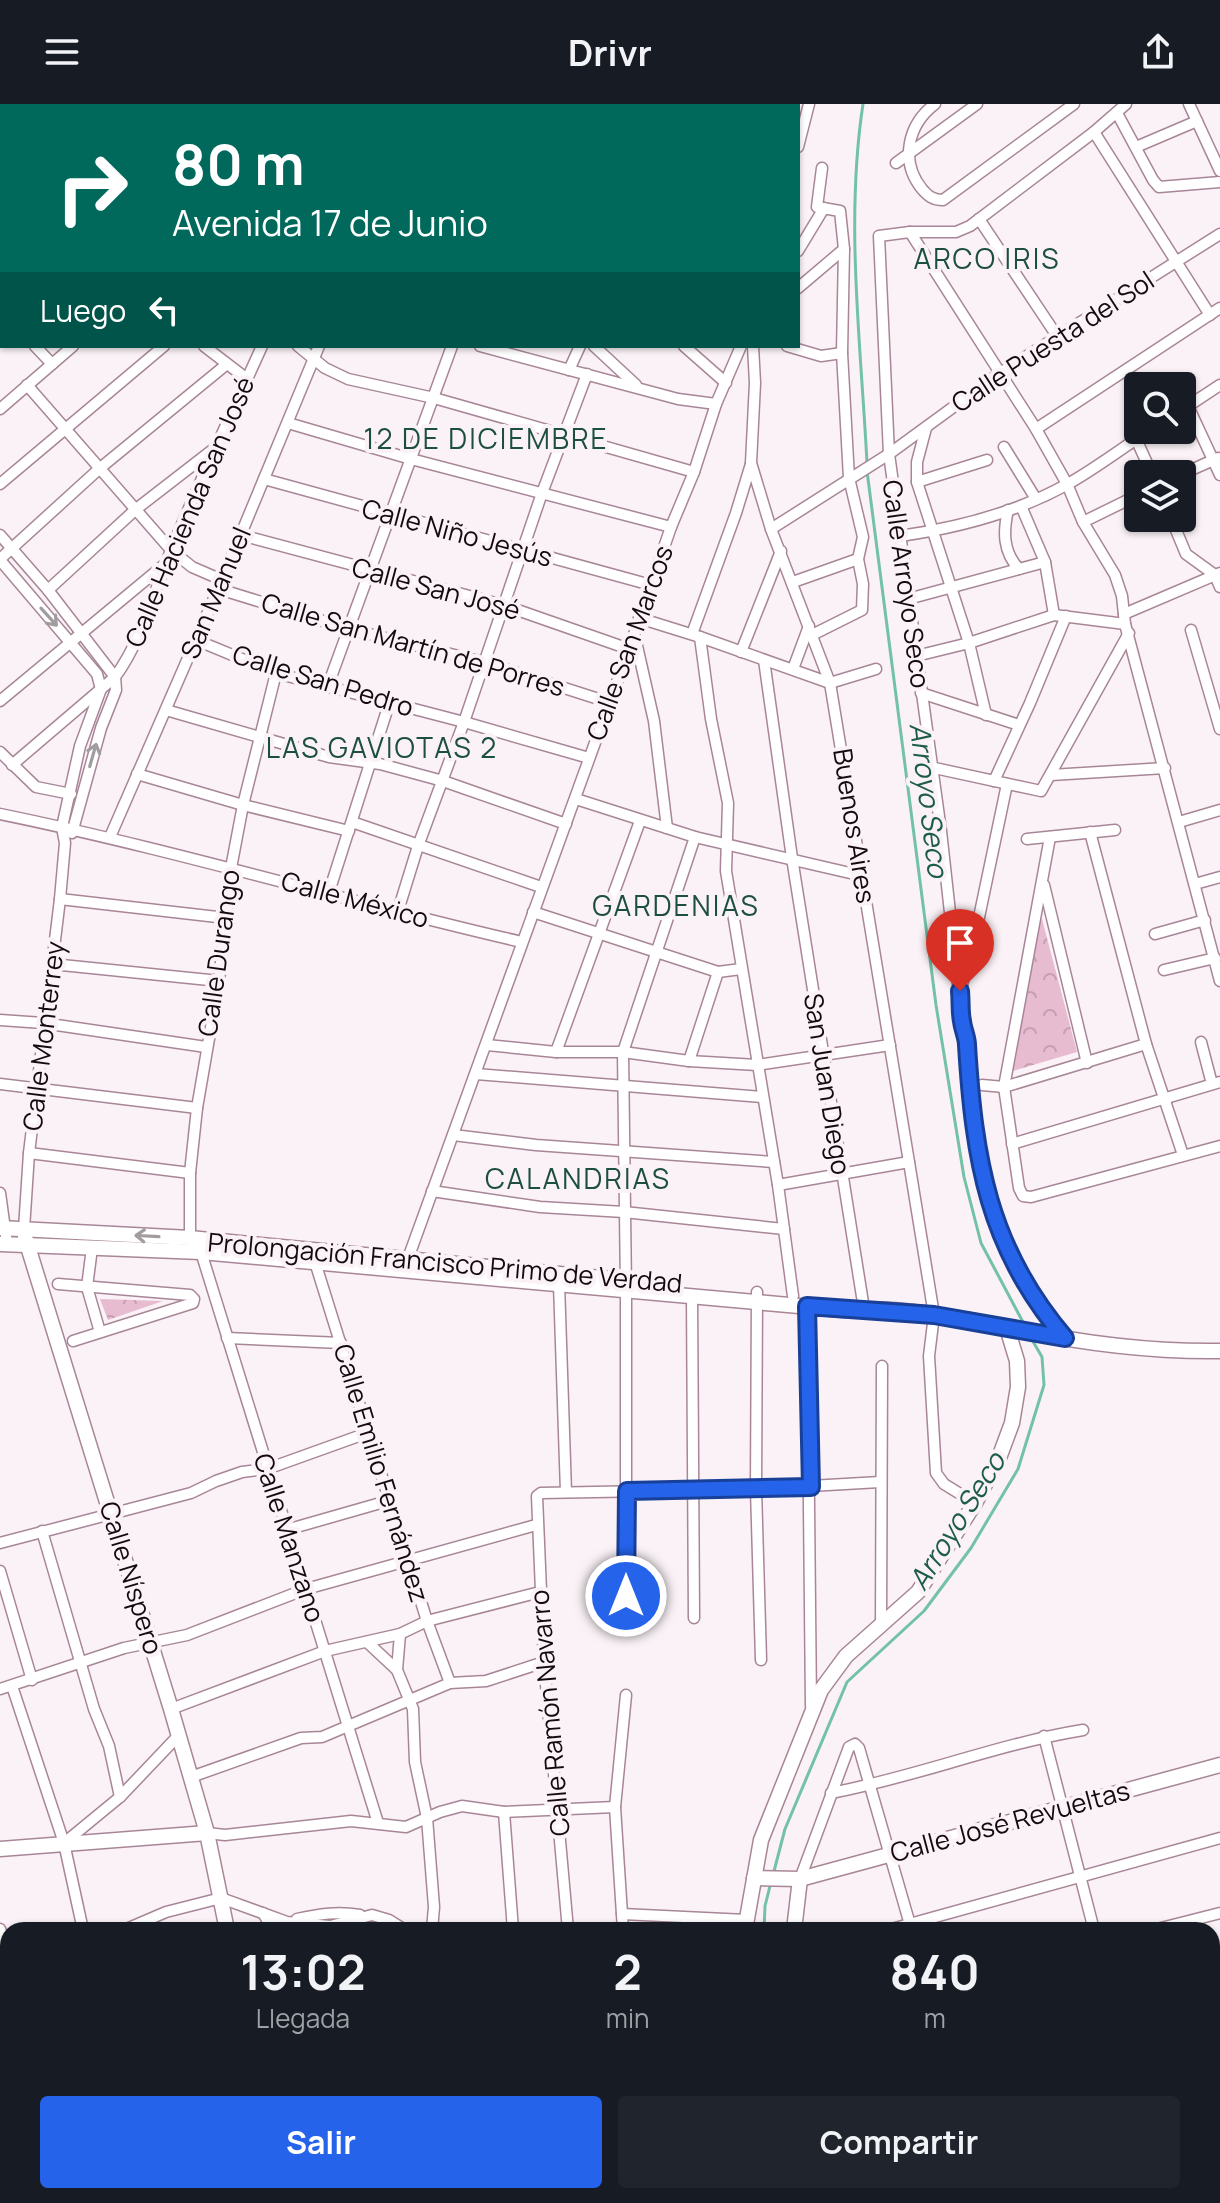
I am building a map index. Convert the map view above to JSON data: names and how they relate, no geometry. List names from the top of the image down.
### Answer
{
  "streets": {
    "street": [
      "Calle Puesta del Sol",
      "Calle Hacienda San José",
      "Calle Niño Jesús",
      "Calle Arroyo Seco",
      "Calle San José",
      "San Manuel",
      "Calle San Marcos",
      "Calle San Martín de Porres",
      "Calle San Pedro",
      "Buenos Aires",
      "Calle México",
      "Calle Durango",
      "Calle Monterrey",
      "San Juan Diego",
      "Prolongación Francisco Primo de Verdad",
      "Calle Emilio Fernández",
      "Calle Manzano",
      "Calle Níspero",
      "Calle Ramón Navarro",
      "Calle José Revueltas"
    ]
  },
  "crossings": [
    ["Calle Puesta del Sol", "Calle Arroyo Seco"],
    ["Calle Puesta del Sol", "Buenos Aires"],
    ["Calle Hacienda San José", "Calle San Martín de Porres"],
    ["Calle Hacienda San José", "Calle México"],
    ["Calle Hacienda San José", "Calle Monterrey"],
    ["Calle Niño Jesús", "San Manuel"],
    ["Calle Niño Jesús", "Calle San Marcos"],
    ["Calle Arroyo Seco", "Buenos Aires"],
    ["Calle Arroyo Seco", "Prolongación Francisco Primo de Verdad"],
    ["Calle San José", "San Manuel"],
    ["Calle San José", "Calle San Marcos"],
    ["San Manuel", "Calle San Martín de Porres"],
    ["San Manuel", "Calle San Pedro"],
    ["San Manuel", "Calle México"],
    ["Calle San Marcos", "Calle San Martín de Porres"],
    ["Calle San Marcos", "Calle San Pedro"],
    ["Calle San Marcos", "Calle México"],
    ["Calle San Marcos", "Prolongación Francisco Primo de Verdad"],
    ["Calle San Pedro", "Calle Durango"],
    ["Buenos Aires", "Prolongación Francisco Primo de Verdad"],
    ["Calle México", "Calle Durango"],
    ["Calle México", "Calle Monterrey"],
    ["Calle Durango", "Prolongación Francisco Primo de Verdad"],
    ["Calle Monterrey", "Prolongación Francisco Primo de Verdad"],
    ["Calle Monterrey", "Calle Níspero"],
    ["San Juan Diego", "Prolongación Francisco Primo de Verdad"],
    ["Prolongación Francisco Primo de Verdad", "Calle Emilio Fernández"],
    ["Prolongación Francisco Primo de Verdad", "Calle Manzano"],
    ["Prolongación Francisco Primo de Verdad", "Calle Níspero"]
  ],
  "districts": [
    "ARCO IRIS",
    "12 DE DICIEMBRE",
    "LAS GAVIOTAS 2",
    "GARDENIAS",
    "CALANDRIAS"
  ],
  "water": ["Arroyo Seco"],
  "page": {
    "header": "Drivr",
    "turn": ["80 m", "Avenida 17 de Junio"],
    "then": "Luego",
    "eta": [
      "13:02",
      "Llegada",
      "2",
      "min",
      "840",
      "m"
    ],
    "buttons": ["Salir", "Compartir"]
  }
}
